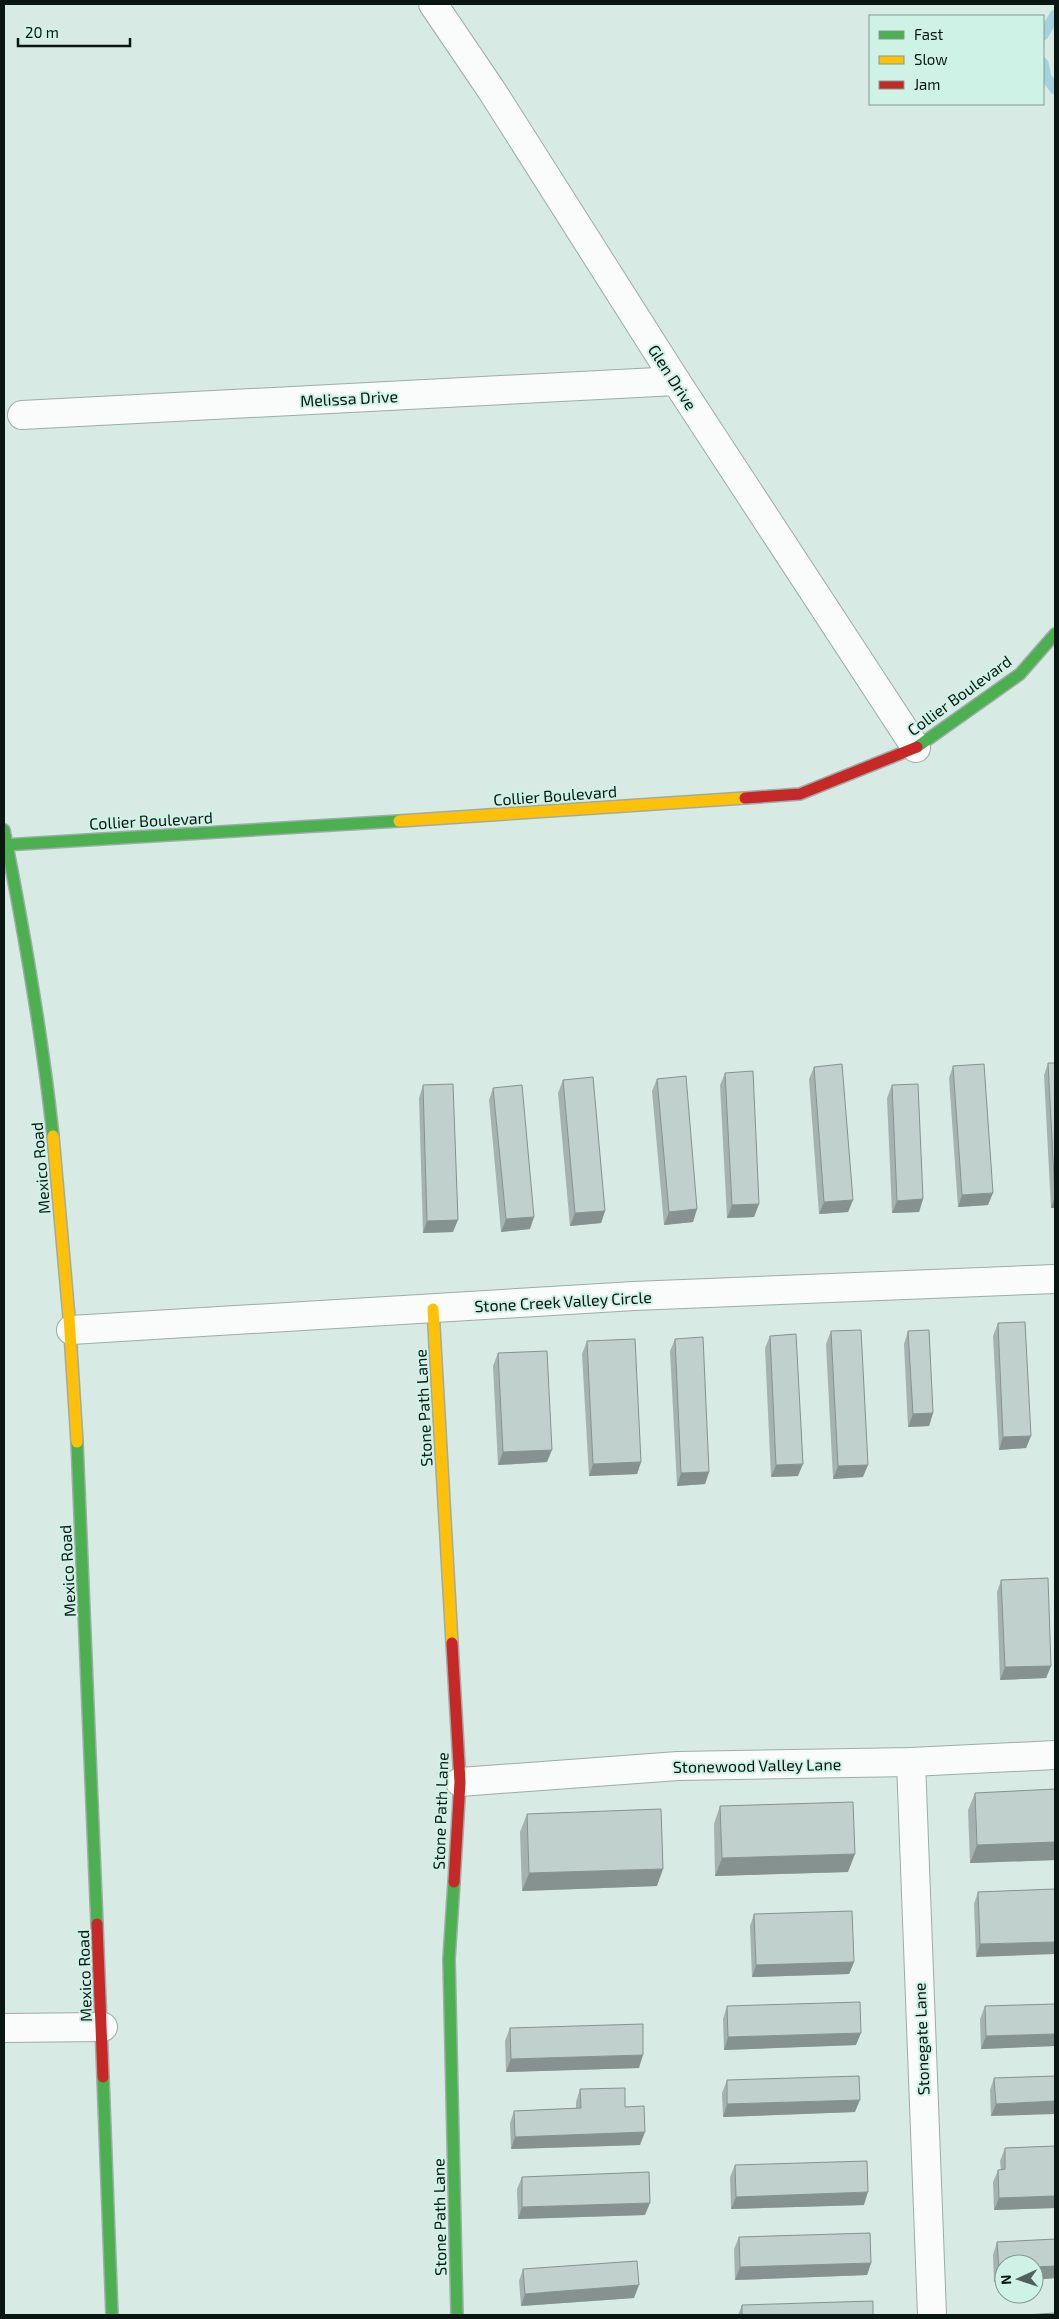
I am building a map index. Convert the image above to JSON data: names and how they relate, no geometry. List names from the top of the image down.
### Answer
{
  "streets": {
    "street": [
      "Glen Drive",
      "Melissa Drive",
      "Collier Boulevard",
      "Mexico Road",
      "Stone Creek Valley Circle",
      "Stone Path Lane",
      "Stonewood Valley Lane",
      "Stonegate Lane"
    ]
  },
  "crossings": [
    ["Glen Drive", "Melissa Drive"],
    ["Glen Drive", "Collier Boulevard"],
    ["Collier Boulevard", "Mexico Road"],
    ["Mexico Road", "Stone Creek Valley Circle"],
    ["Stone Creek Valley Circle", "Stone Path Lane"],
    ["Stone Path Lane", "Stonewood Valley Lane"],
    ["Stonewood Valley Lane", "Stonegate Lane"]
  ],
  "legend": ["Fast", "Slow", "Jam"],
  "scale_bar": "20 m",
  "north": "left"
}
